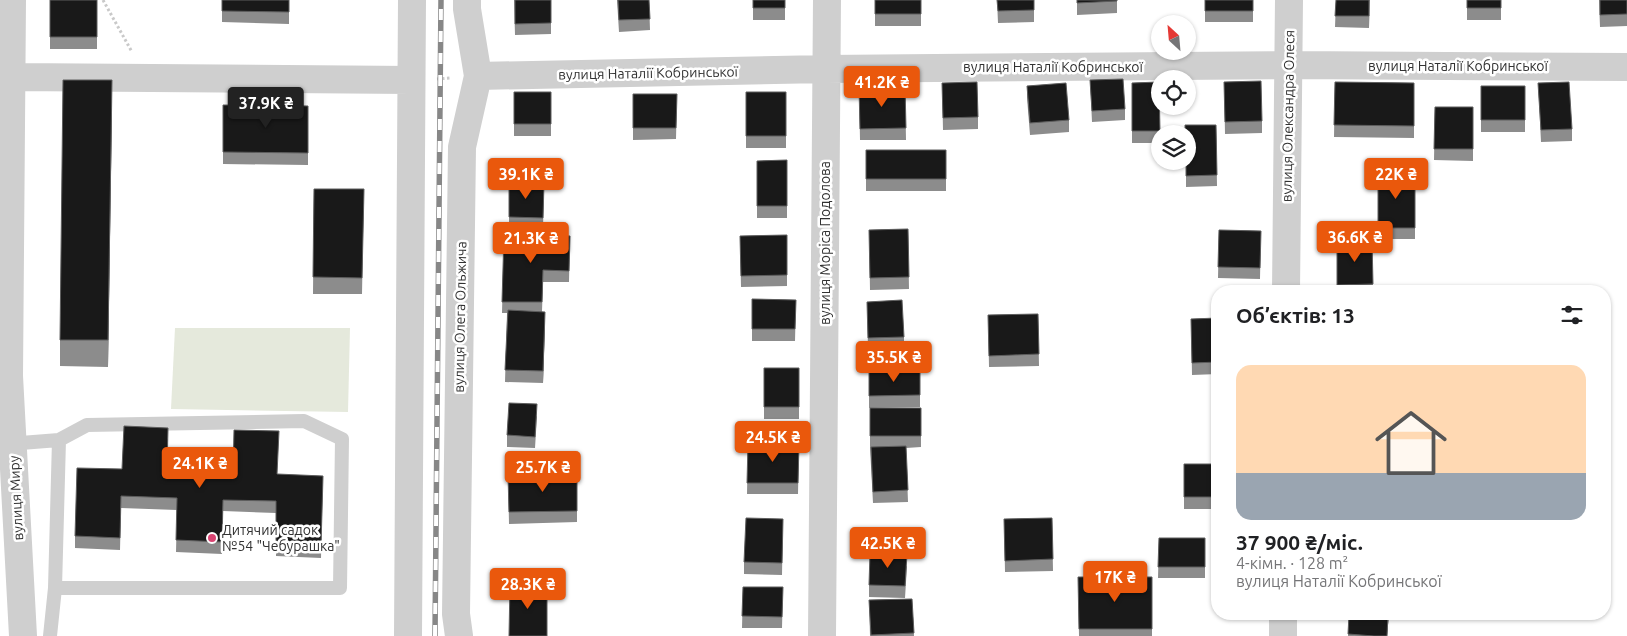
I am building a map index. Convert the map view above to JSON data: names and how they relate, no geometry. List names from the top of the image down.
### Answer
{
  "streets": {
    "street": [
      "вулиця Наталії Кобринської",
      "вулиця Олександра Олеся",
      "вулиця Моріса Подолова",
      "вулиця Олега Ольжича",
      "вулиця Миру"
    ]
  },
  "crossings": [
    ["вулиця Наталії Кобринської", "вулиця Олександра Олеся"],
    ["вулиця Наталії Кобринської", "вулиця Моріса Подолова"],
    ["вулиця Наталії Кобринської", "вулиця Олега Ольжича"]
  ],
  "places": ["Дитячий садок №54 \"Чебурашка\""],
  "north": "top left",
  "page": {
    "price": [
      "41.2K ₴",
      "37.9K ₴",
      "39.1K ₴",
      "22K ₴",
      "36.6K ₴",
      "21.3K ₴",
      "35.5K ₴",
      "24.5K ₴",
      "24.1K ₴",
      "25.7K ₴",
      "42.5K ₴",
      "17K ₴",
      "28.3K ₴"
    ],
    "heading": "Об’єктів: 13",
    "list": [
      {
        "name": "37 900 ₴/міс.",
        "note": "4-кімн. · 128 m² · вулиця Наталії Кобринської"
      }
    ]
  }
}
